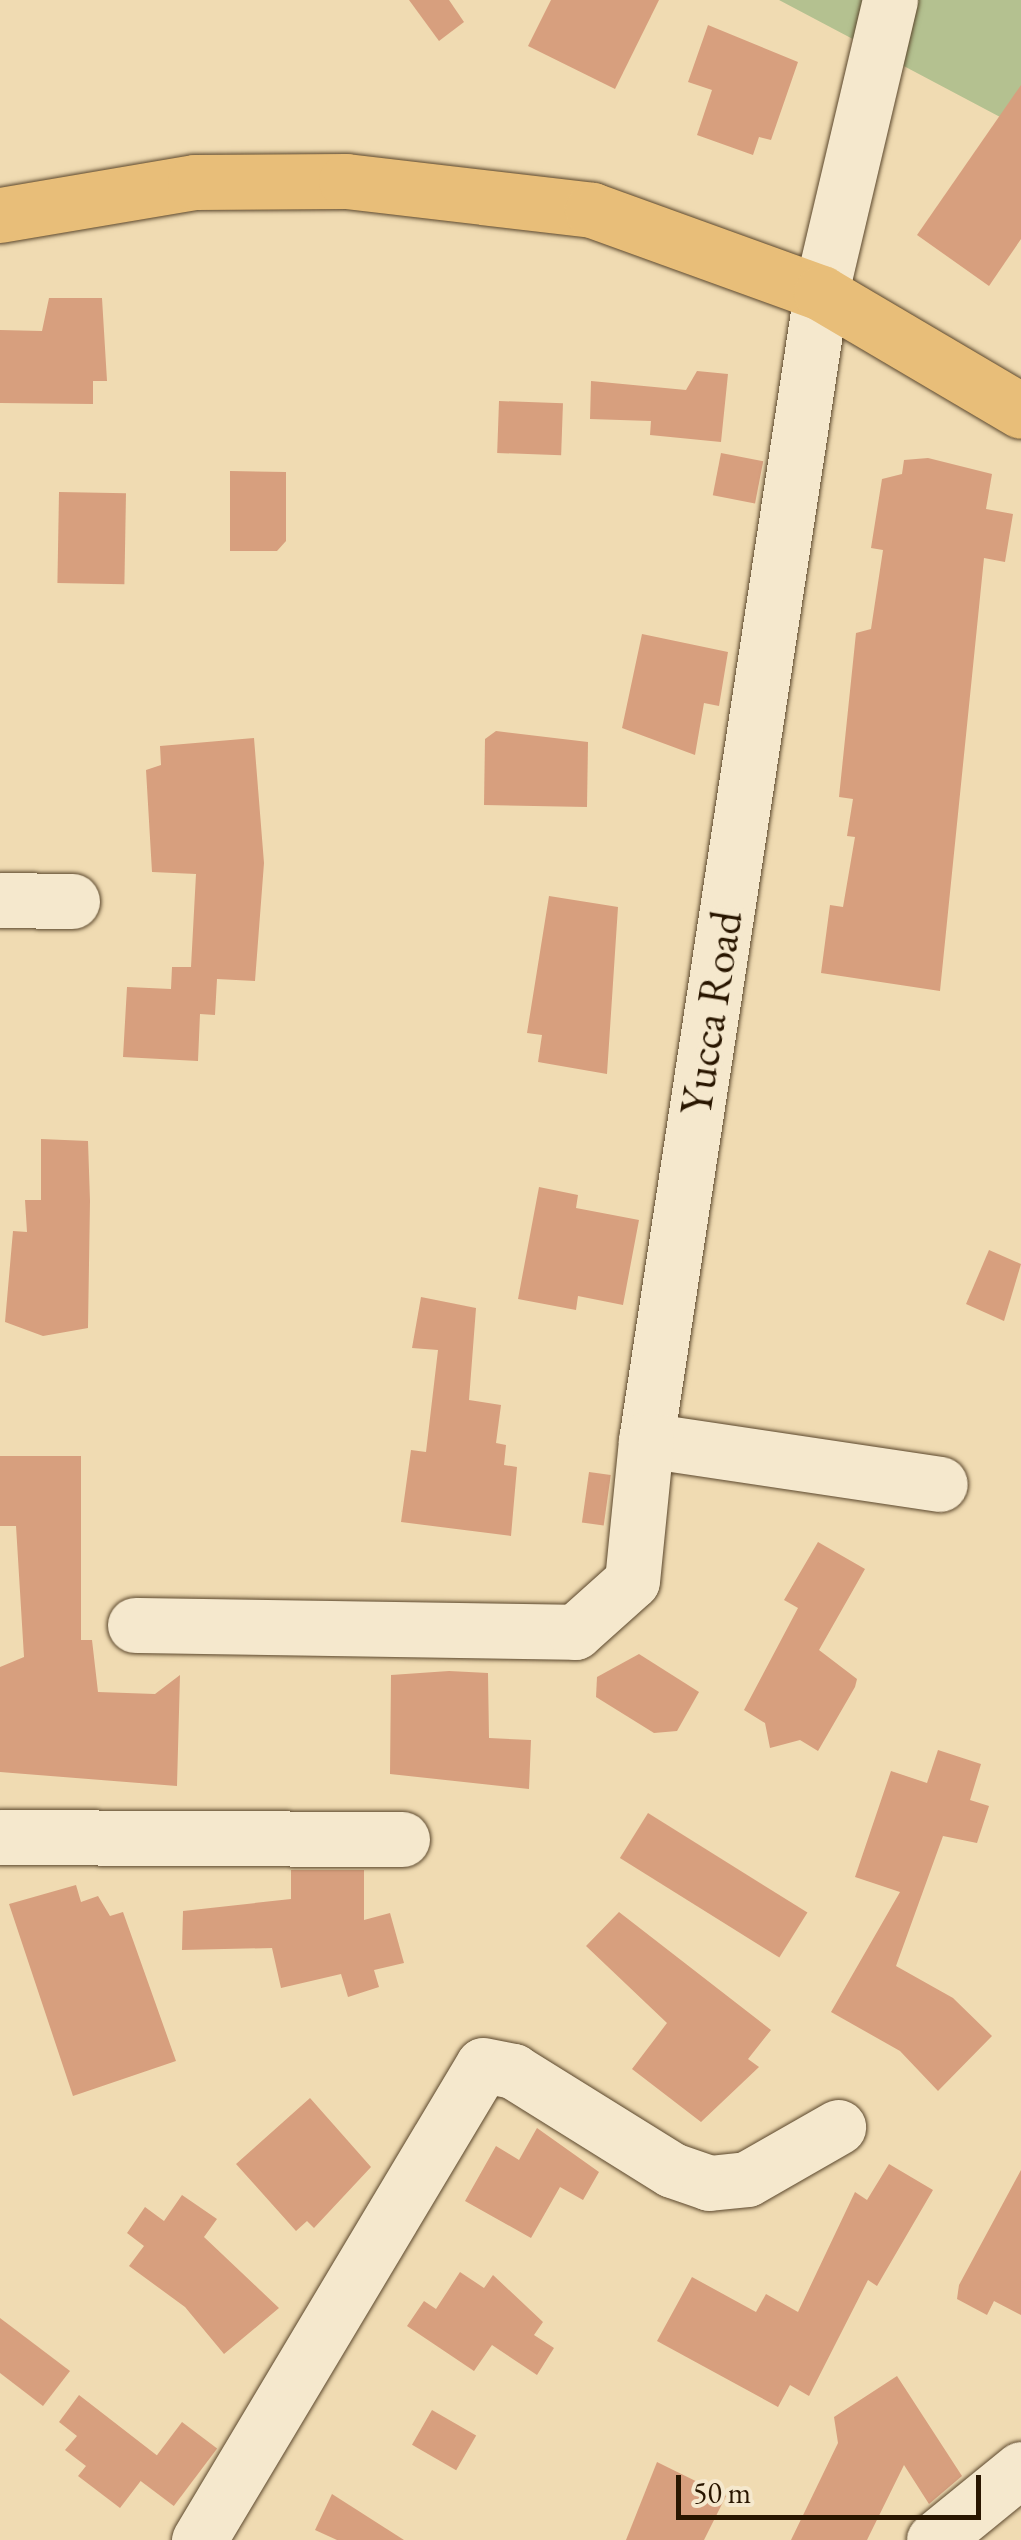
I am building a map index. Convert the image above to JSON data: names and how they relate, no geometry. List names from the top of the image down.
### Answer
{
  "streets": {
    "street": ["Yucca Road"]
  },
  "scale_bar": "50 m"
}
